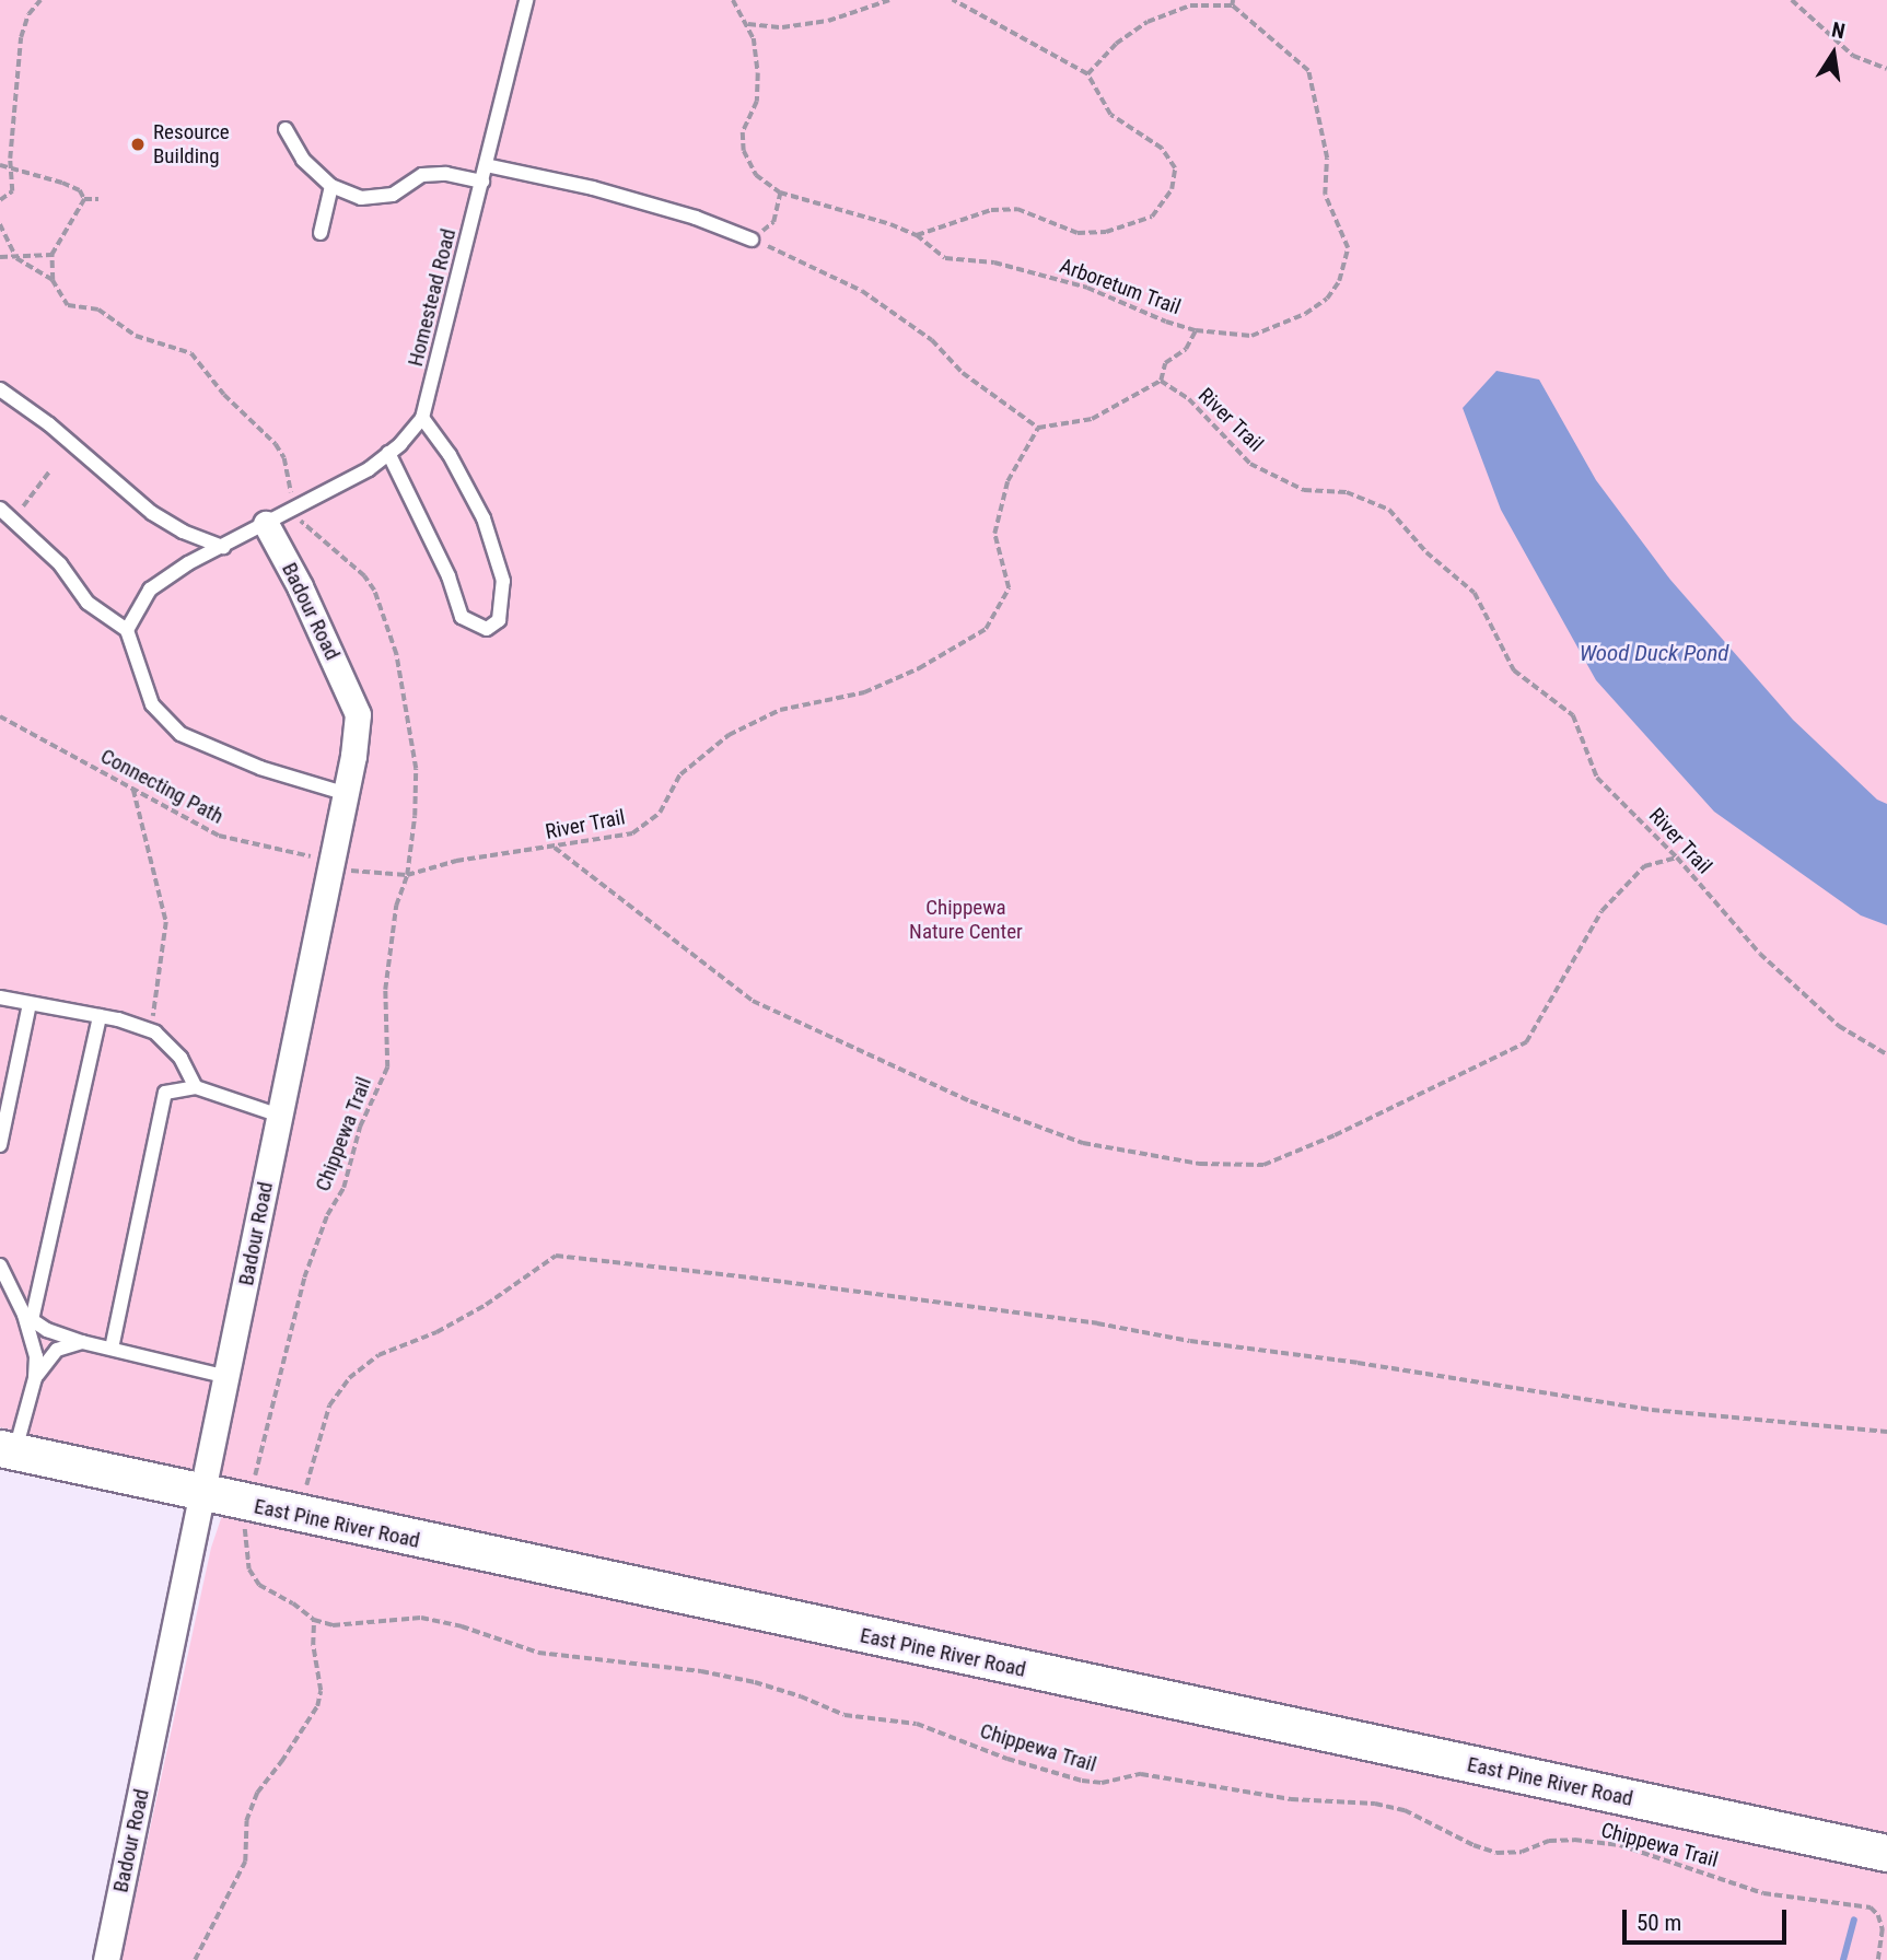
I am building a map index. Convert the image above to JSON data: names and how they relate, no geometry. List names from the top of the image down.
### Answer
{
  "streets": {
    "street": ["Badour Road", "East Pine River Road"],
    "lane": ["Homestead Road"],
    "path": [
      "Arboretum Trail",
      "River Trail",
      "Connecting Path",
      "Chippewa Trail"
    ]
  },
  "crossings": [
    ["Homestead Road", "Badour Road"],
    ["River Trail", "Connecting Path"],
    ["River Trail", "Chippewa Trail"],
    ["Badour Road", "Connecting Path"],
    ["Badour Road", "East Pine River Road"],
    ["Connecting Path", "Chippewa Trail"]
  ],
  "water": ["Wood Duck Pond"],
  "parks": ["Chippewa Nature Center"],
  "places": ["Resource Building"],
  "scale_bar": "50 m",
  "north": "top"
}
